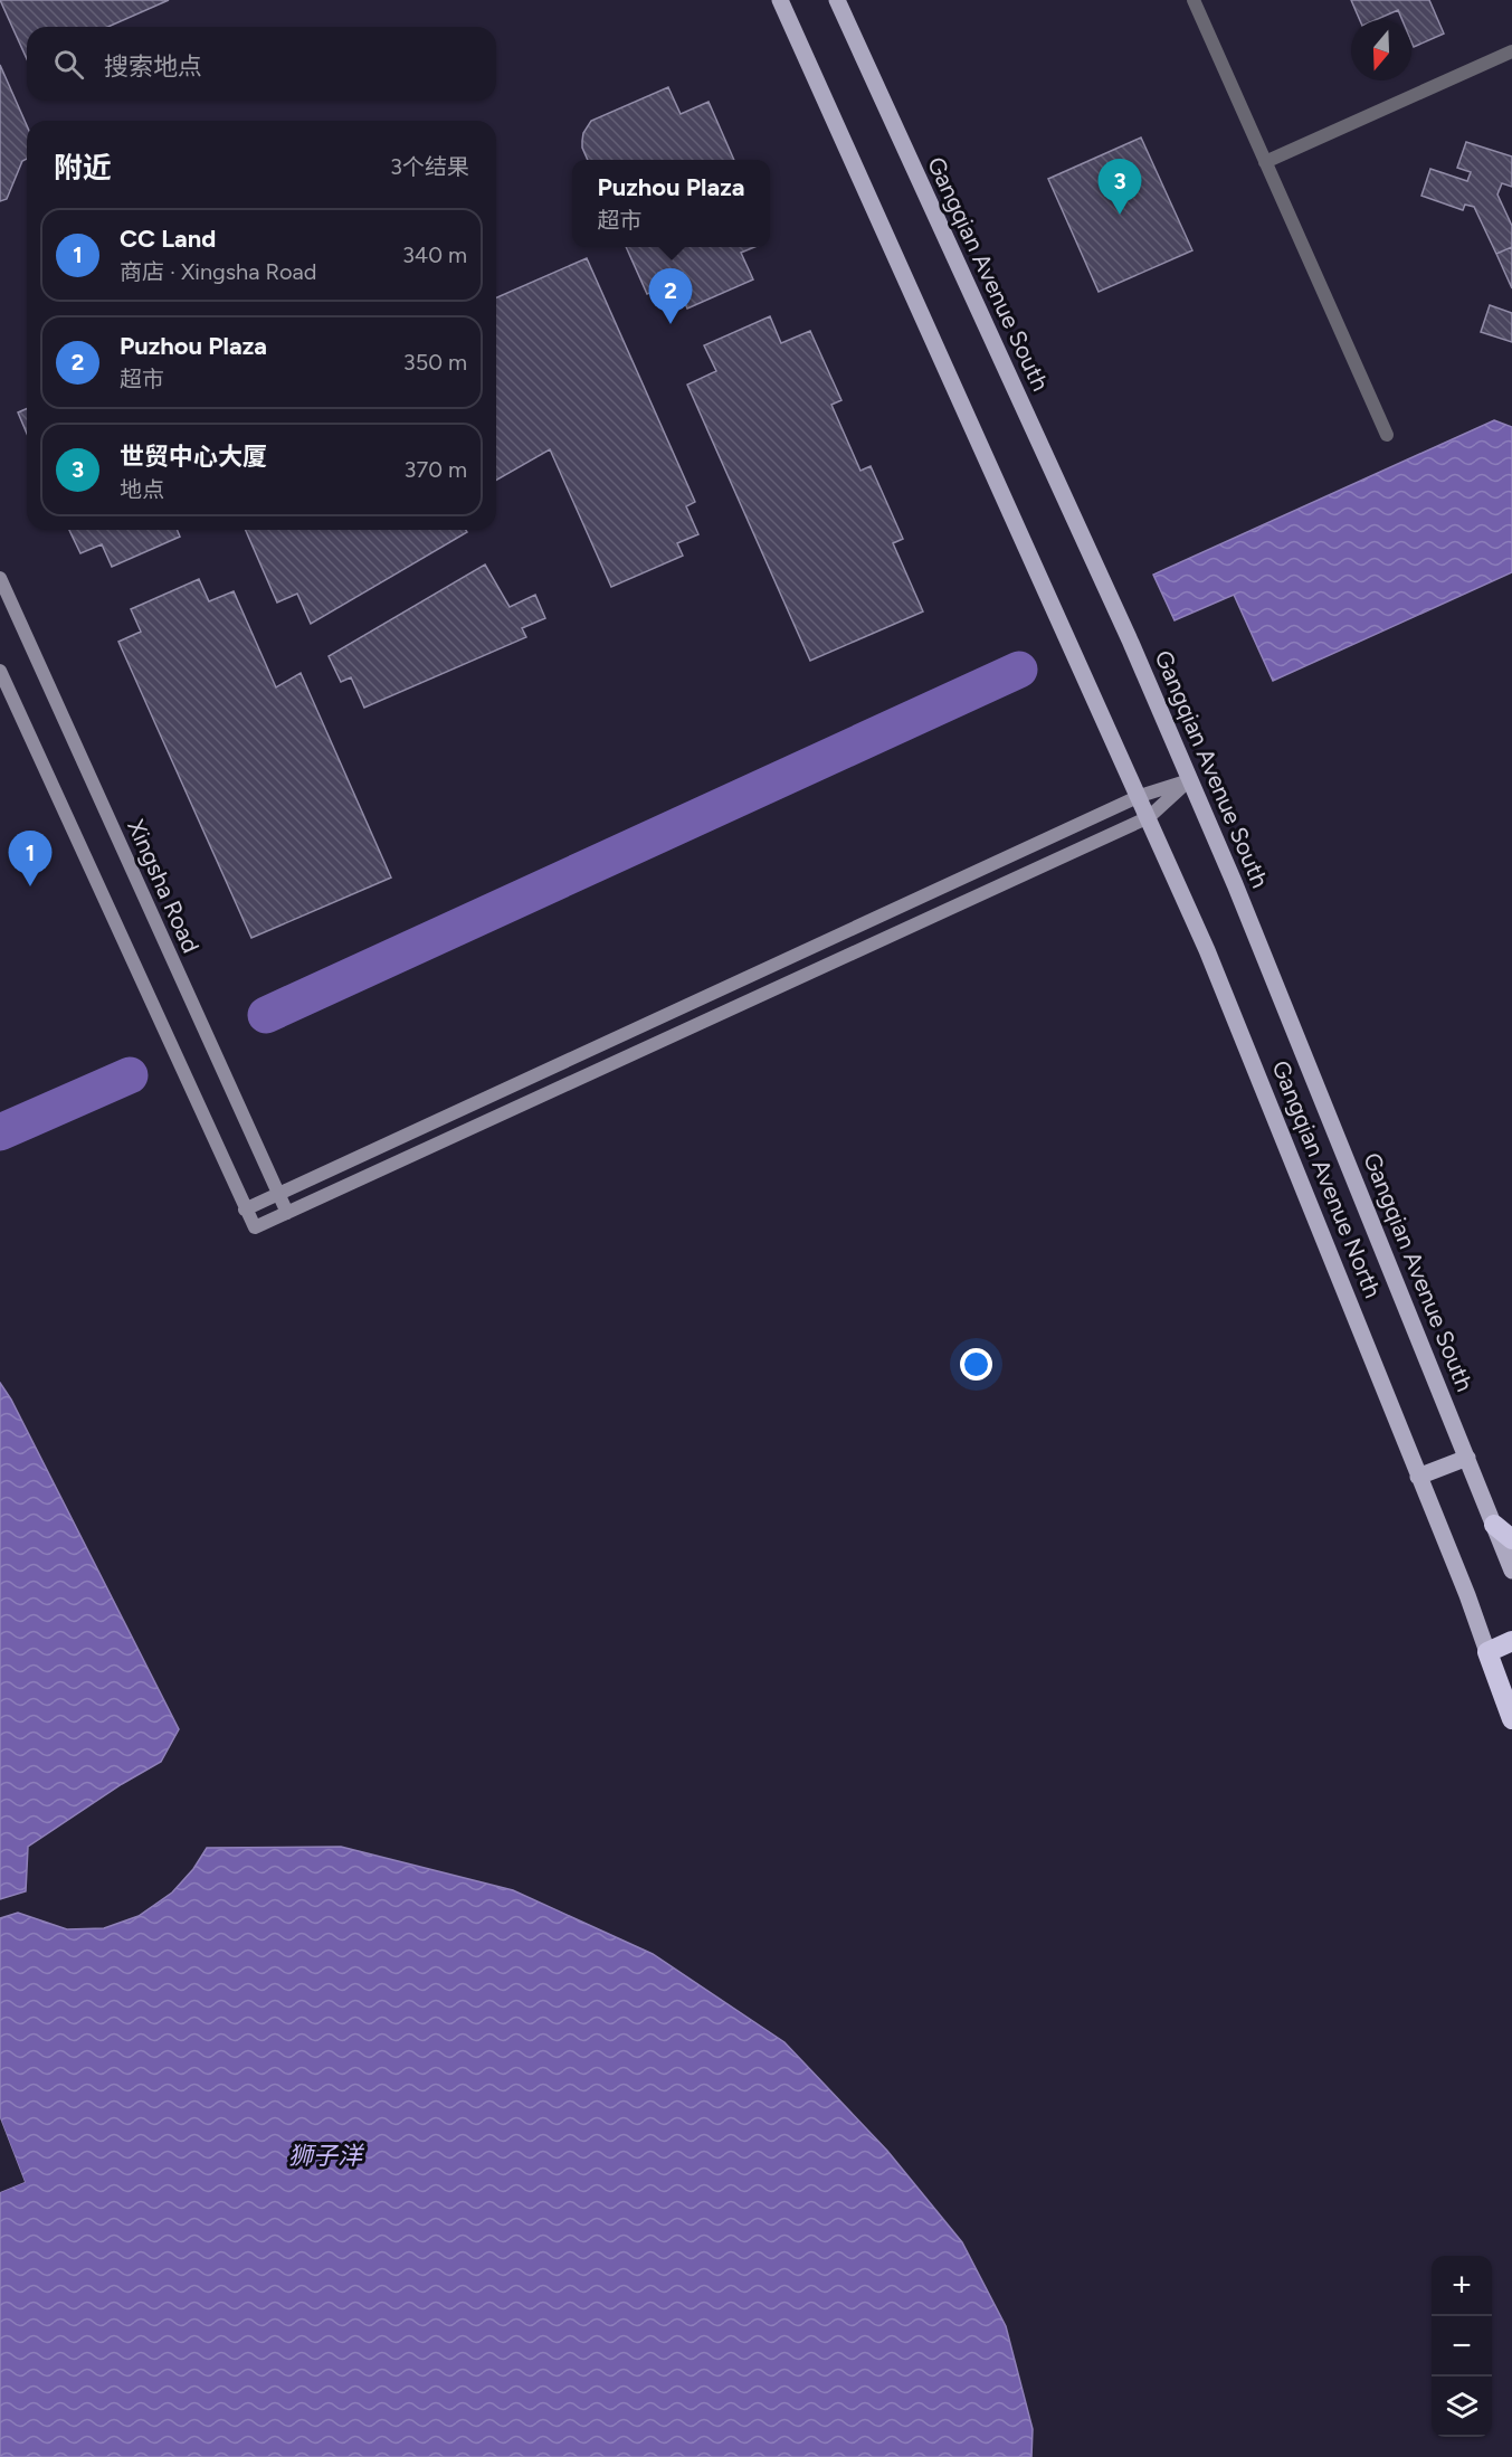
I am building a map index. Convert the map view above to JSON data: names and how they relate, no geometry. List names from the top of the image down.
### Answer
{
  "streets": {
    "highway": ["Gangqian Avenue North"],
    "main road": ["Gangqian Avenue South"],
    "street": ["Xingsha Road"]
  },
  "water": ["狮子洋"],
  "north": "bottom",
  "page": {
    "search": "搜索地点",
    "heading": ["附近", "3个结果"],
    "pins": ["3", "2", "1"],
    "popup": ["Puzhou Plaza", "超市"],
    "list": [
      {
        "mark": "1",
        "name": "CC Land",
        "note": "商店 · Xingsha Road",
        "value": "340 m"
      },
      {
        "mark": "2",
        "name": "Puzhou Plaza",
        "note": "超市",
        "value": "350 m"
      },
      {
        "mark": "3",
        "name": "世贸中心大厦",
        "note": "地点",
        "value": "370 m"
      }
    ],
    "map_buttons": ["+", "−"]
  }
}
